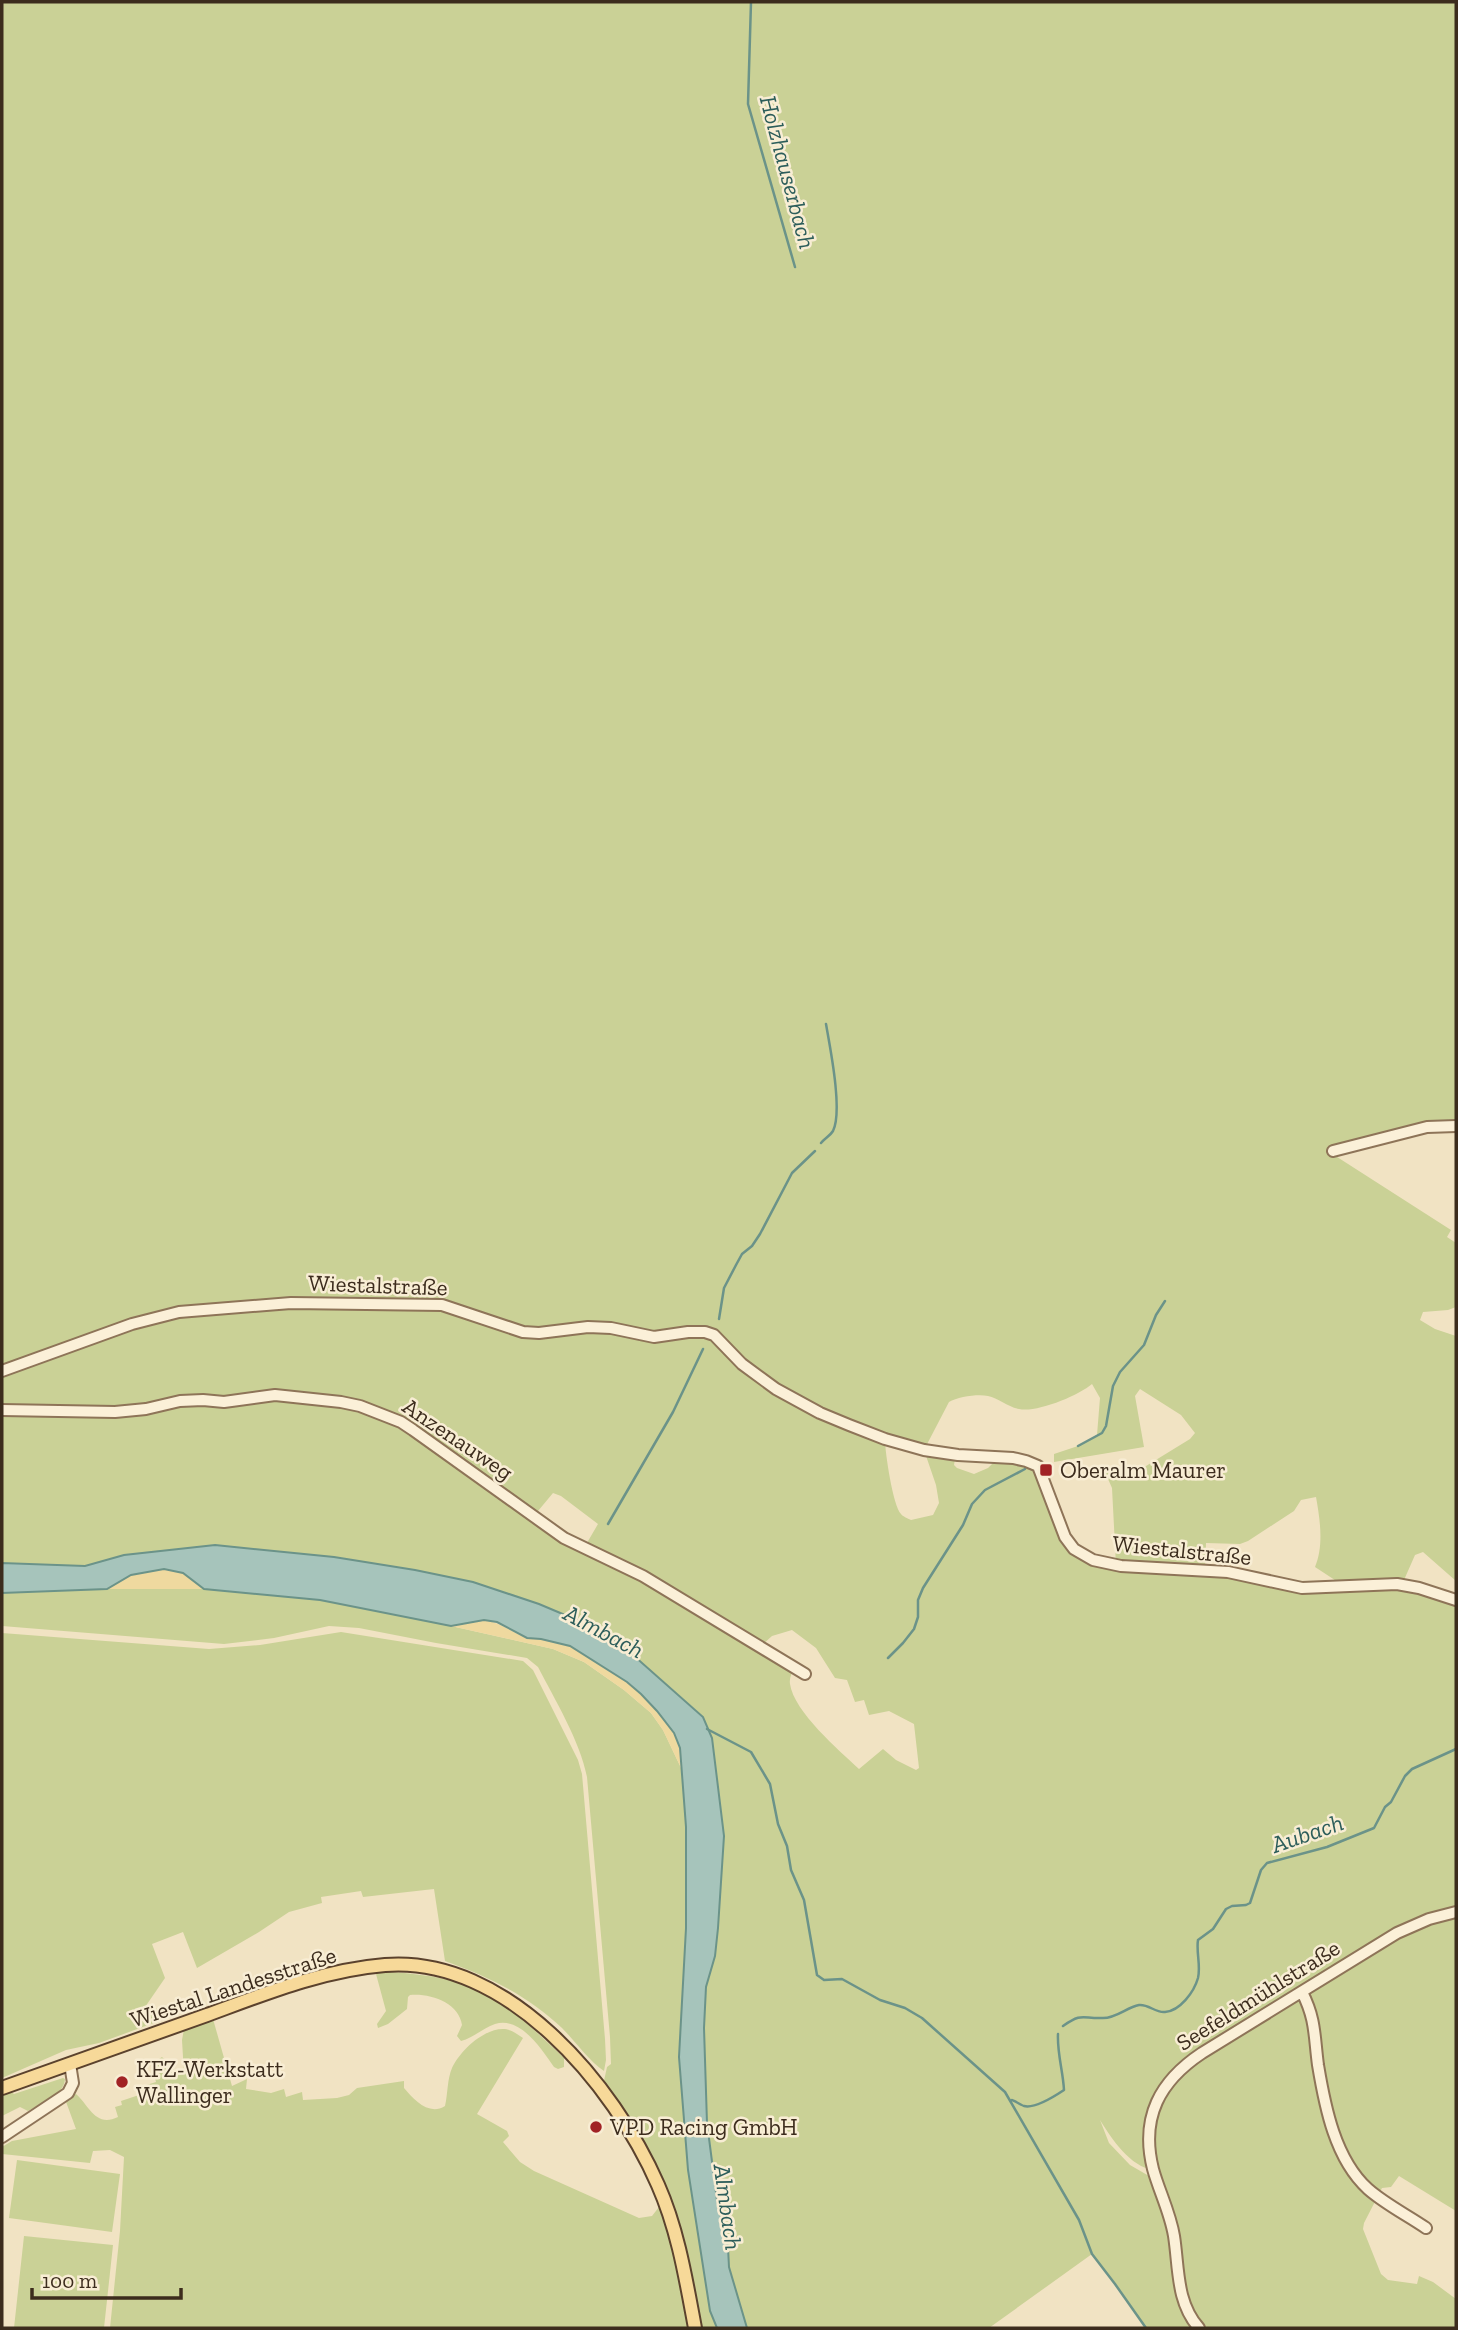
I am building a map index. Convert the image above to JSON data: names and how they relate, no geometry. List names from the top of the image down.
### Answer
{
  "streets": {
    "main road": ["Wiestal Landesstraße"],
    "street": ["Wiestalstraße", "Anzenauweg", "Seefeldmühlstraße"]
  },
  "water": ["Holzhauserbach", "Almbach", "Aubach"],
  "places": {
    "transit": ["Oberalm Maurer"],
    "other": ["KFZ-Werkstatt Wallinger", "VPD Racing GmbH"]
  },
  "scale_bar": "100 m"
}
